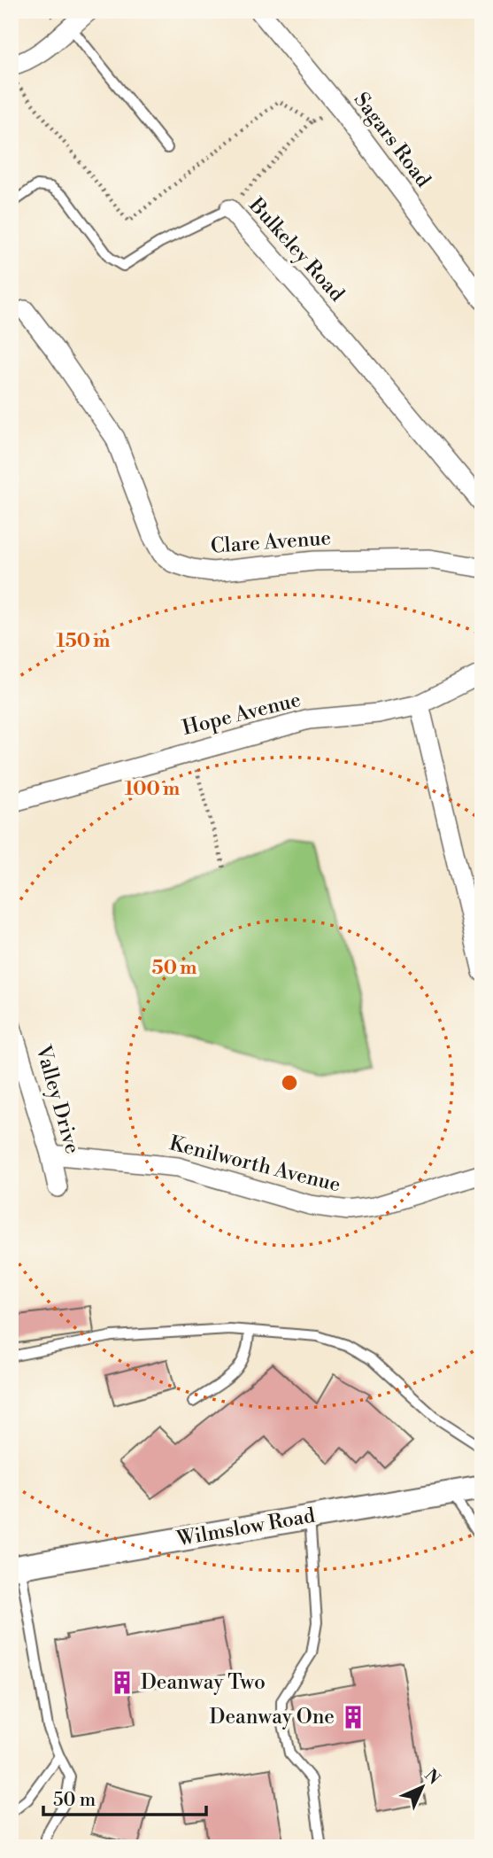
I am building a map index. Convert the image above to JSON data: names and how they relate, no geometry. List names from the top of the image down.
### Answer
{
  "streets": {
    "street": [
      "Sagars Road",
      "Bulkeley Road",
      "Clare Avenue",
      "Hope Avenue",
      "Valley Drive",
      "Kenilworth Avenue",
      "Wilmslow Road"
    ]
  },
  "crossings": [
    ["Valley Drive", "Kenilworth Avenue"]
  ],
  "places": {
    "building": ["Deanway Two", "Deanway One"]
  },
  "scale_bar": "50 m",
  "north": "top right",
  "rings": ["150 m", "100 m", "50 m"]
}
